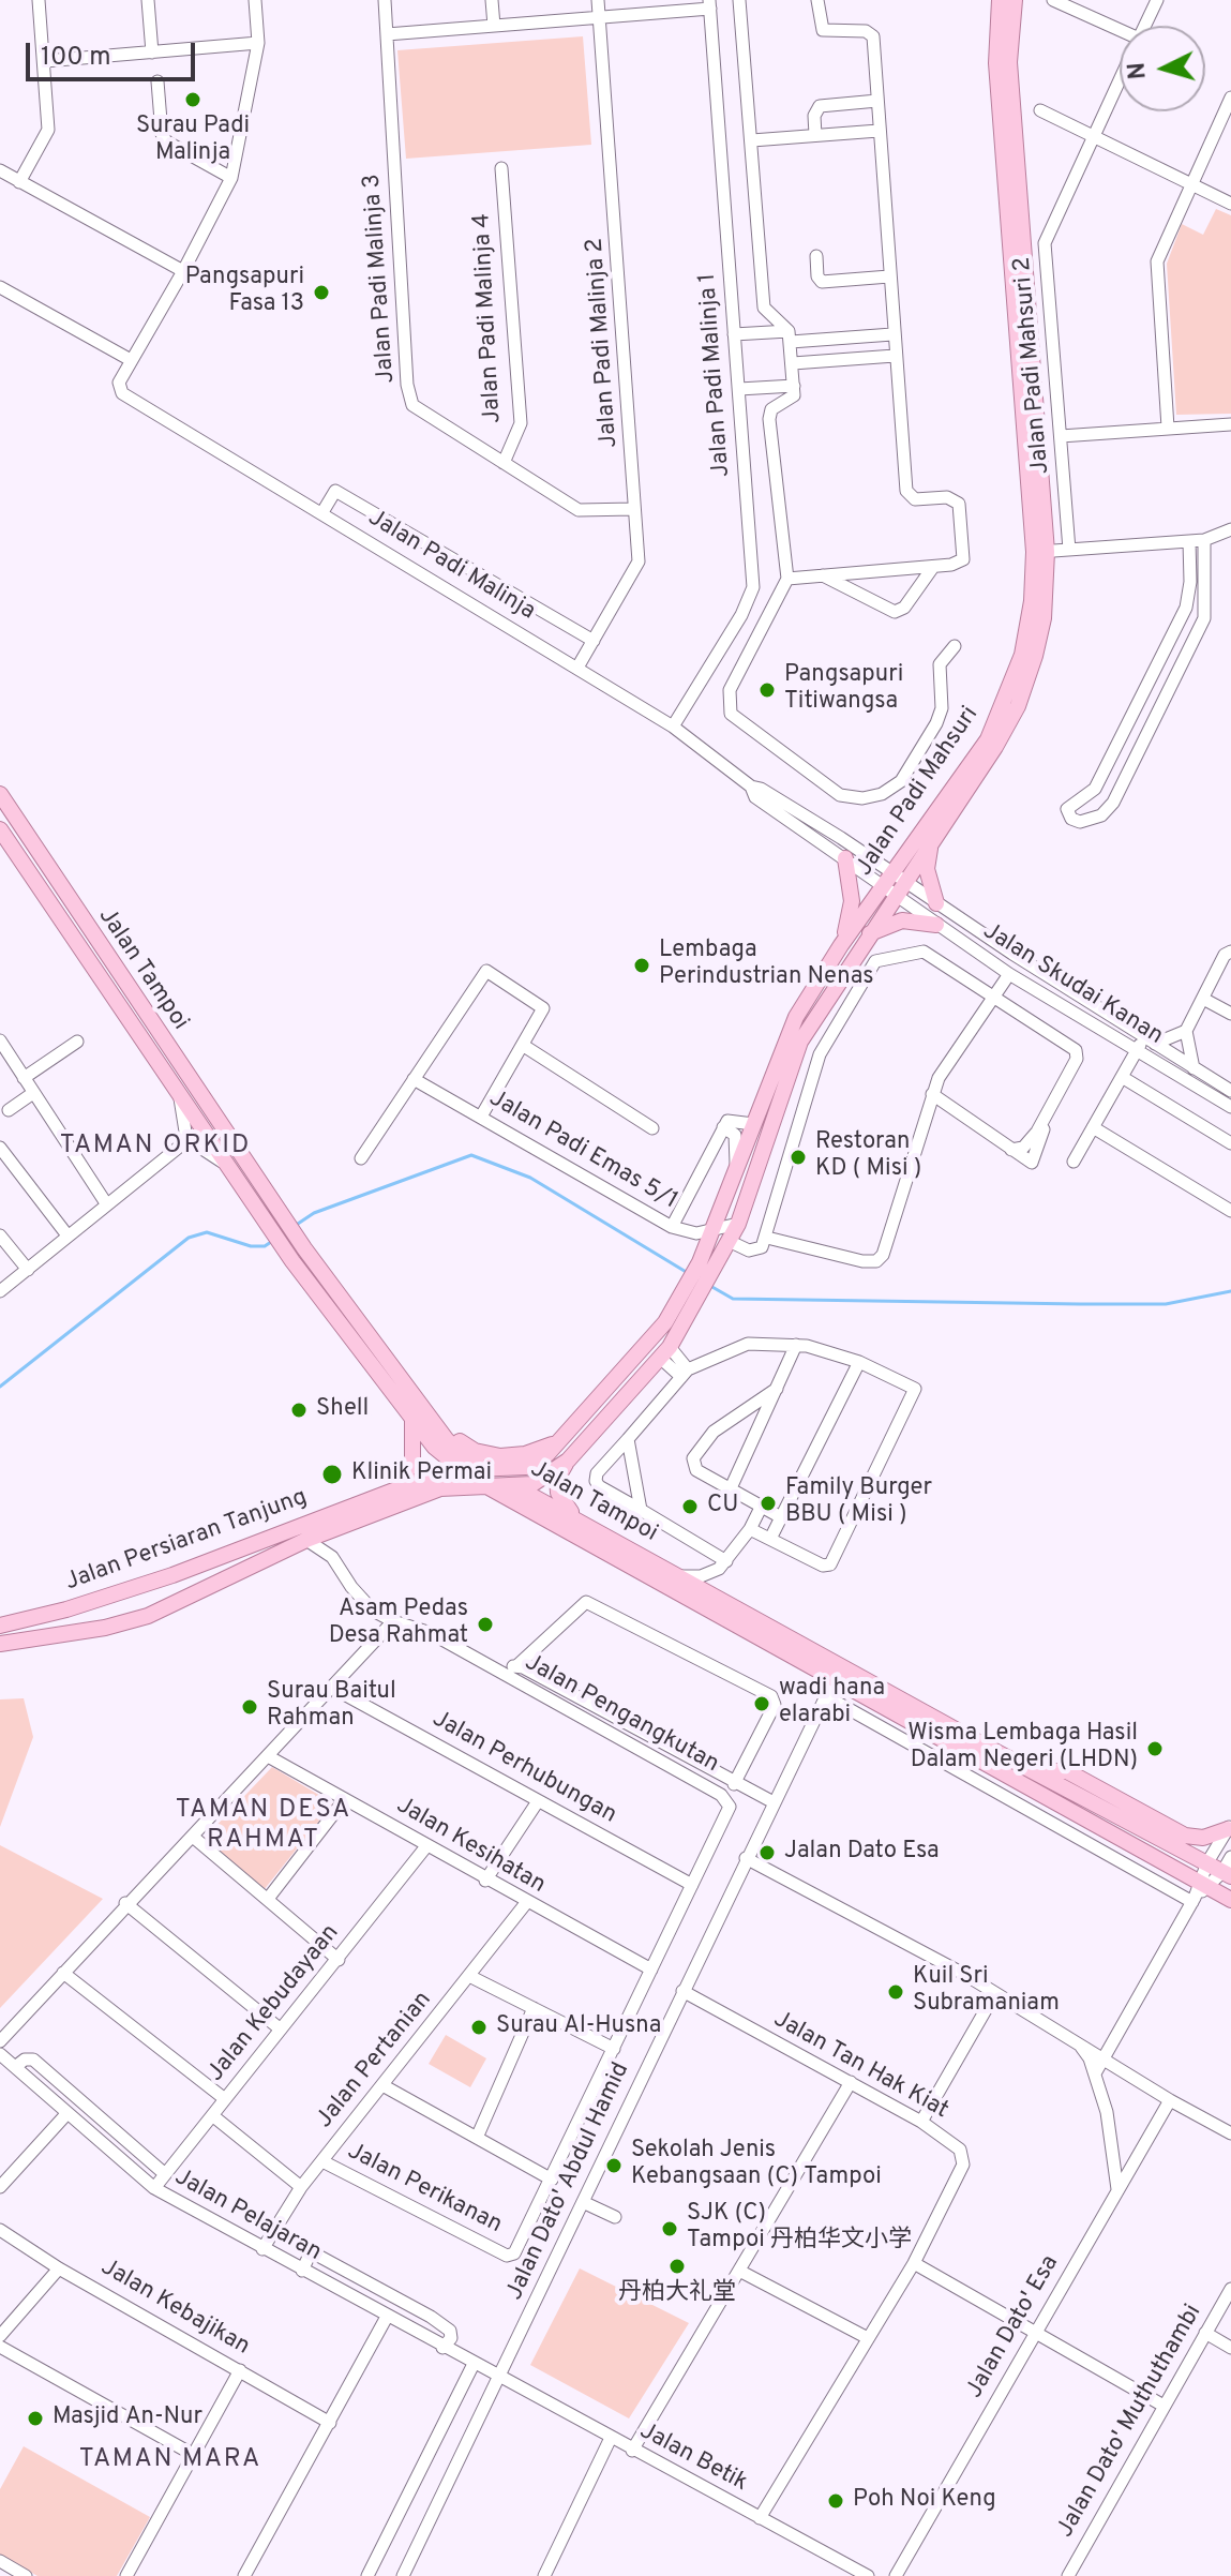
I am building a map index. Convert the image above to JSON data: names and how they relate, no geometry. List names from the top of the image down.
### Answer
{
  "streets": {
    "main road": ["Jalan Padi Mahsuri", "Jalan Tampoi", "Jalan Persiaran Tanjung"],
    "street": [
      "Jalan Padi Malinja 3",
      "Jalan Padi Malinja 4",
      "Jalan Padi Malinja 2",
      "Jalan Padi Mahsuri 2",
      "Jalan Padi Malinja 1",
      "Jalan Padi Malinja",
      "Jalan Skudai Kanan",
      "Jalan Padi Emas 5/1",
      "Jalan Pengangkutan",
      "Jalan Perhubungan",
      "Jalan Kesihatan",
      "Jalan Kebudayaan",
      "Jalan Pertanian",
      "Jalan Tan Hak Kiat",
      "Jalan Dato' Abdul Hamid",
      "Jalan Perikanan",
      "Jalan Pelajaran",
      "Jalan Kebajikan",
      "Jalan Dato' Esa",
      "Jalan Dato' Muthuthambi",
      "Jalan Betik"
    ]
  },
  "crossings": [
    ["Jalan Padi Malinja 3", "Jalan Padi Malinja 4"],
    ["Jalan Padi Malinja 3", "Jalan Padi Malinja 2"],
    ["Jalan Padi Malinja 2", "Jalan Padi Malinja"],
    ["Jalan Padi Malinja 1", "Jalan Padi Malinja"],
    ["Jalan Padi Malinja", "Jalan Padi Mahsuri"],
    ["Jalan Padi Malinja", "Jalan Skudai Kanan"],
    ["Jalan Padi Mahsuri", "Jalan Tampoi"],
    ["Jalan Padi Mahsuri", "Jalan Skudai Kanan"],
    ["Jalan Padi Mahsuri", "Jalan Padi Emas 5/1"],
    ["Jalan Padi Mahsuri", "Jalan Persiaran Tanjung"],
    ["Jalan Tampoi", "Jalan Persiaran Tanjung"],
    ["Jalan Tampoi", "Jalan Dato' Abdul Hamid"],
    ["Jalan Pengangkutan", "Jalan Perhubungan"],
    ["Jalan Pengangkutan", "Jalan Kesihatan"],
    ["Jalan Pengangkutan", "Jalan Perikanan"],
    ["Jalan Kesihatan", "Jalan Kebudayaan"],
    ["Jalan Kesihatan", "Jalan Pertanian"],
    ["Jalan Kebudayaan", "Jalan Pelajaran"],
    ["Jalan Pertanian", "Jalan Perikanan"],
    ["Jalan Pertanian", "Jalan Pelajaran"],
    ["Jalan Tan Hak Kiat", "Jalan Dato' Abdul Hamid"],
    ["Jalan Tan Hak Kiat", "Jalan Betik"],
    ["Jalan Dato' Abdul Hamid", "Jalan Pelajaran"],
    ["Jalan Dato' Abdul Hamid", "Jalan Betik"],
    ["Jalan Pelajaran", "Jalan Betik"]
  ],
  "districts": ["TAMAN ORKID", "TAMAN DESA RAHMAT", "TAMAN MARA"],
  "places": [
    "Surau Padi Malinja",
    "Pangsapuri Fasa 13",
    "Pangsapuri Titiwangsa",
    "Lembaga Perindustrian Nenas",
    "Restoran KD ( Misi )",
    "Shell",
    "Klinik Permai",
    "Family Burger BBU ( Misi )",
    "CU",
    "Asam Pedas Desa Rahmat",
    "wadi hana elarabi",
    "Surau Baitul Rahman",
    "Wisma Lembaga Hasil Dalam Negeri (LHDN)",
    "Jalan Dato Esa",
    "Kuil Sri Subramaniam",
    "Surau Al-Husna",
    "Sekolah Jenis Kebangsaan (C) Tampoi",
    "SJK (C) Tampoi 丹柏华文小学",
    "丹柏大礼堂",
    "Masjid An-Nur",
    "Poh Noi Keng"
  ],
  "scale_bar": "100 m",
  "north": "left"
}
